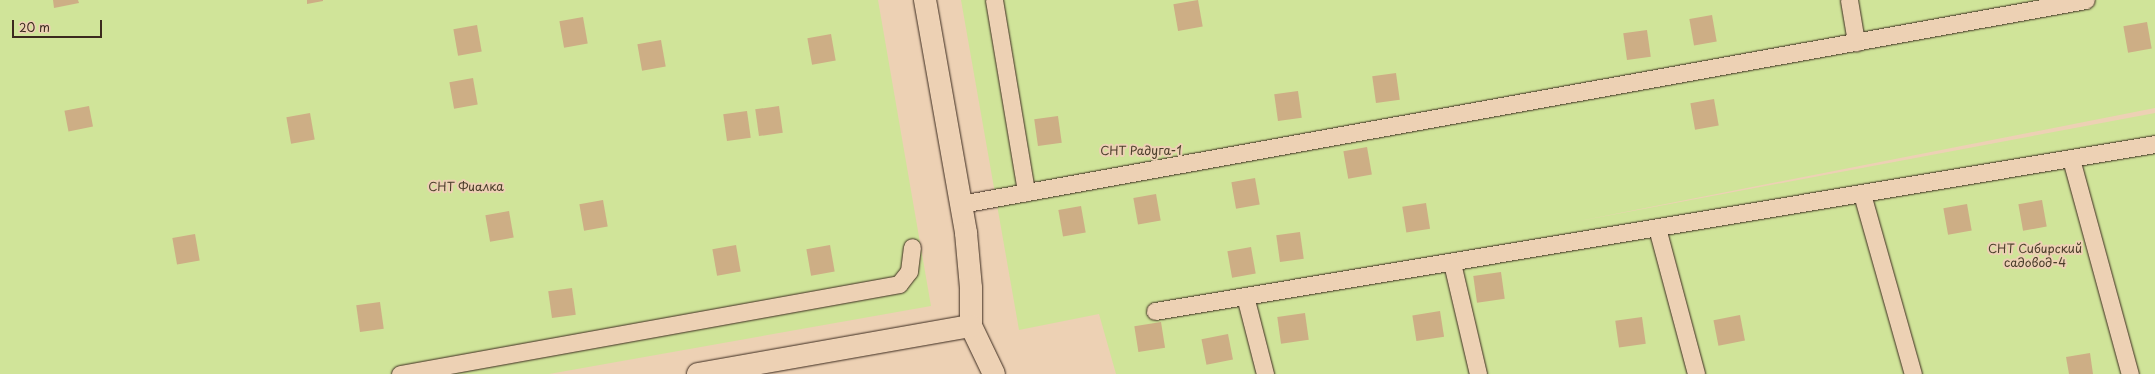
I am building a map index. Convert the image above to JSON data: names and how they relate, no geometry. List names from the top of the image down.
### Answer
{
  "parks": ["СНТ Радуга-1", "СНТ Фиалка", "СНТ Сибирский садовод-4"],
  "scale_bar": "20 m"
}
